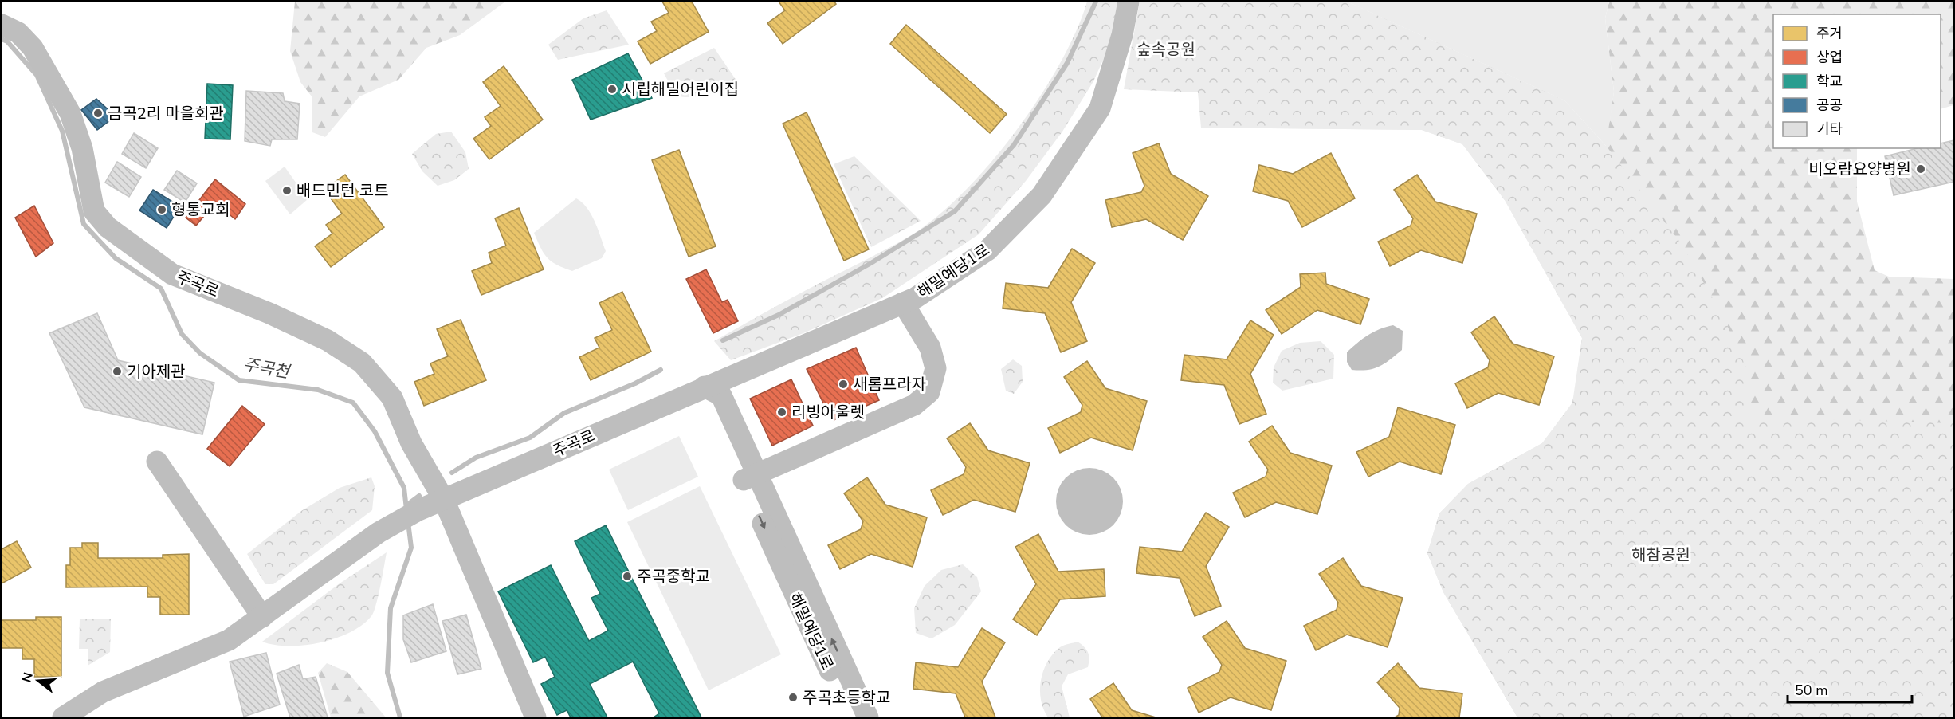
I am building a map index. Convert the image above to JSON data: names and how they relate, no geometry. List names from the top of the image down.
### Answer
{
  "streets": {
    "street": ["해밀예당1로", "주곡로"]
  },
  "crossings": [
    ["해밀예당1로", "주곡로"]
  ],
  "water": ["주곡천"],
  "parks": ["숲속공원", "해참공원"],
  "places": [
    "시립해밀어린이집",
    "금곡2리 마을회관",
    "비오람요양병원",
    "배드민턴 코트",
    "형통교회",
    "기아제관",
    "새롬프라자",
    "리빙아울렛",
    "주곡중학교",
    "주곡초등학교"
  ],
  "legend": [
    "주거",
    "상업",
    "학교",
    "공공",
    "기타"
  ],
  "scale_bar": "50 m",
  "north": "left"
}
